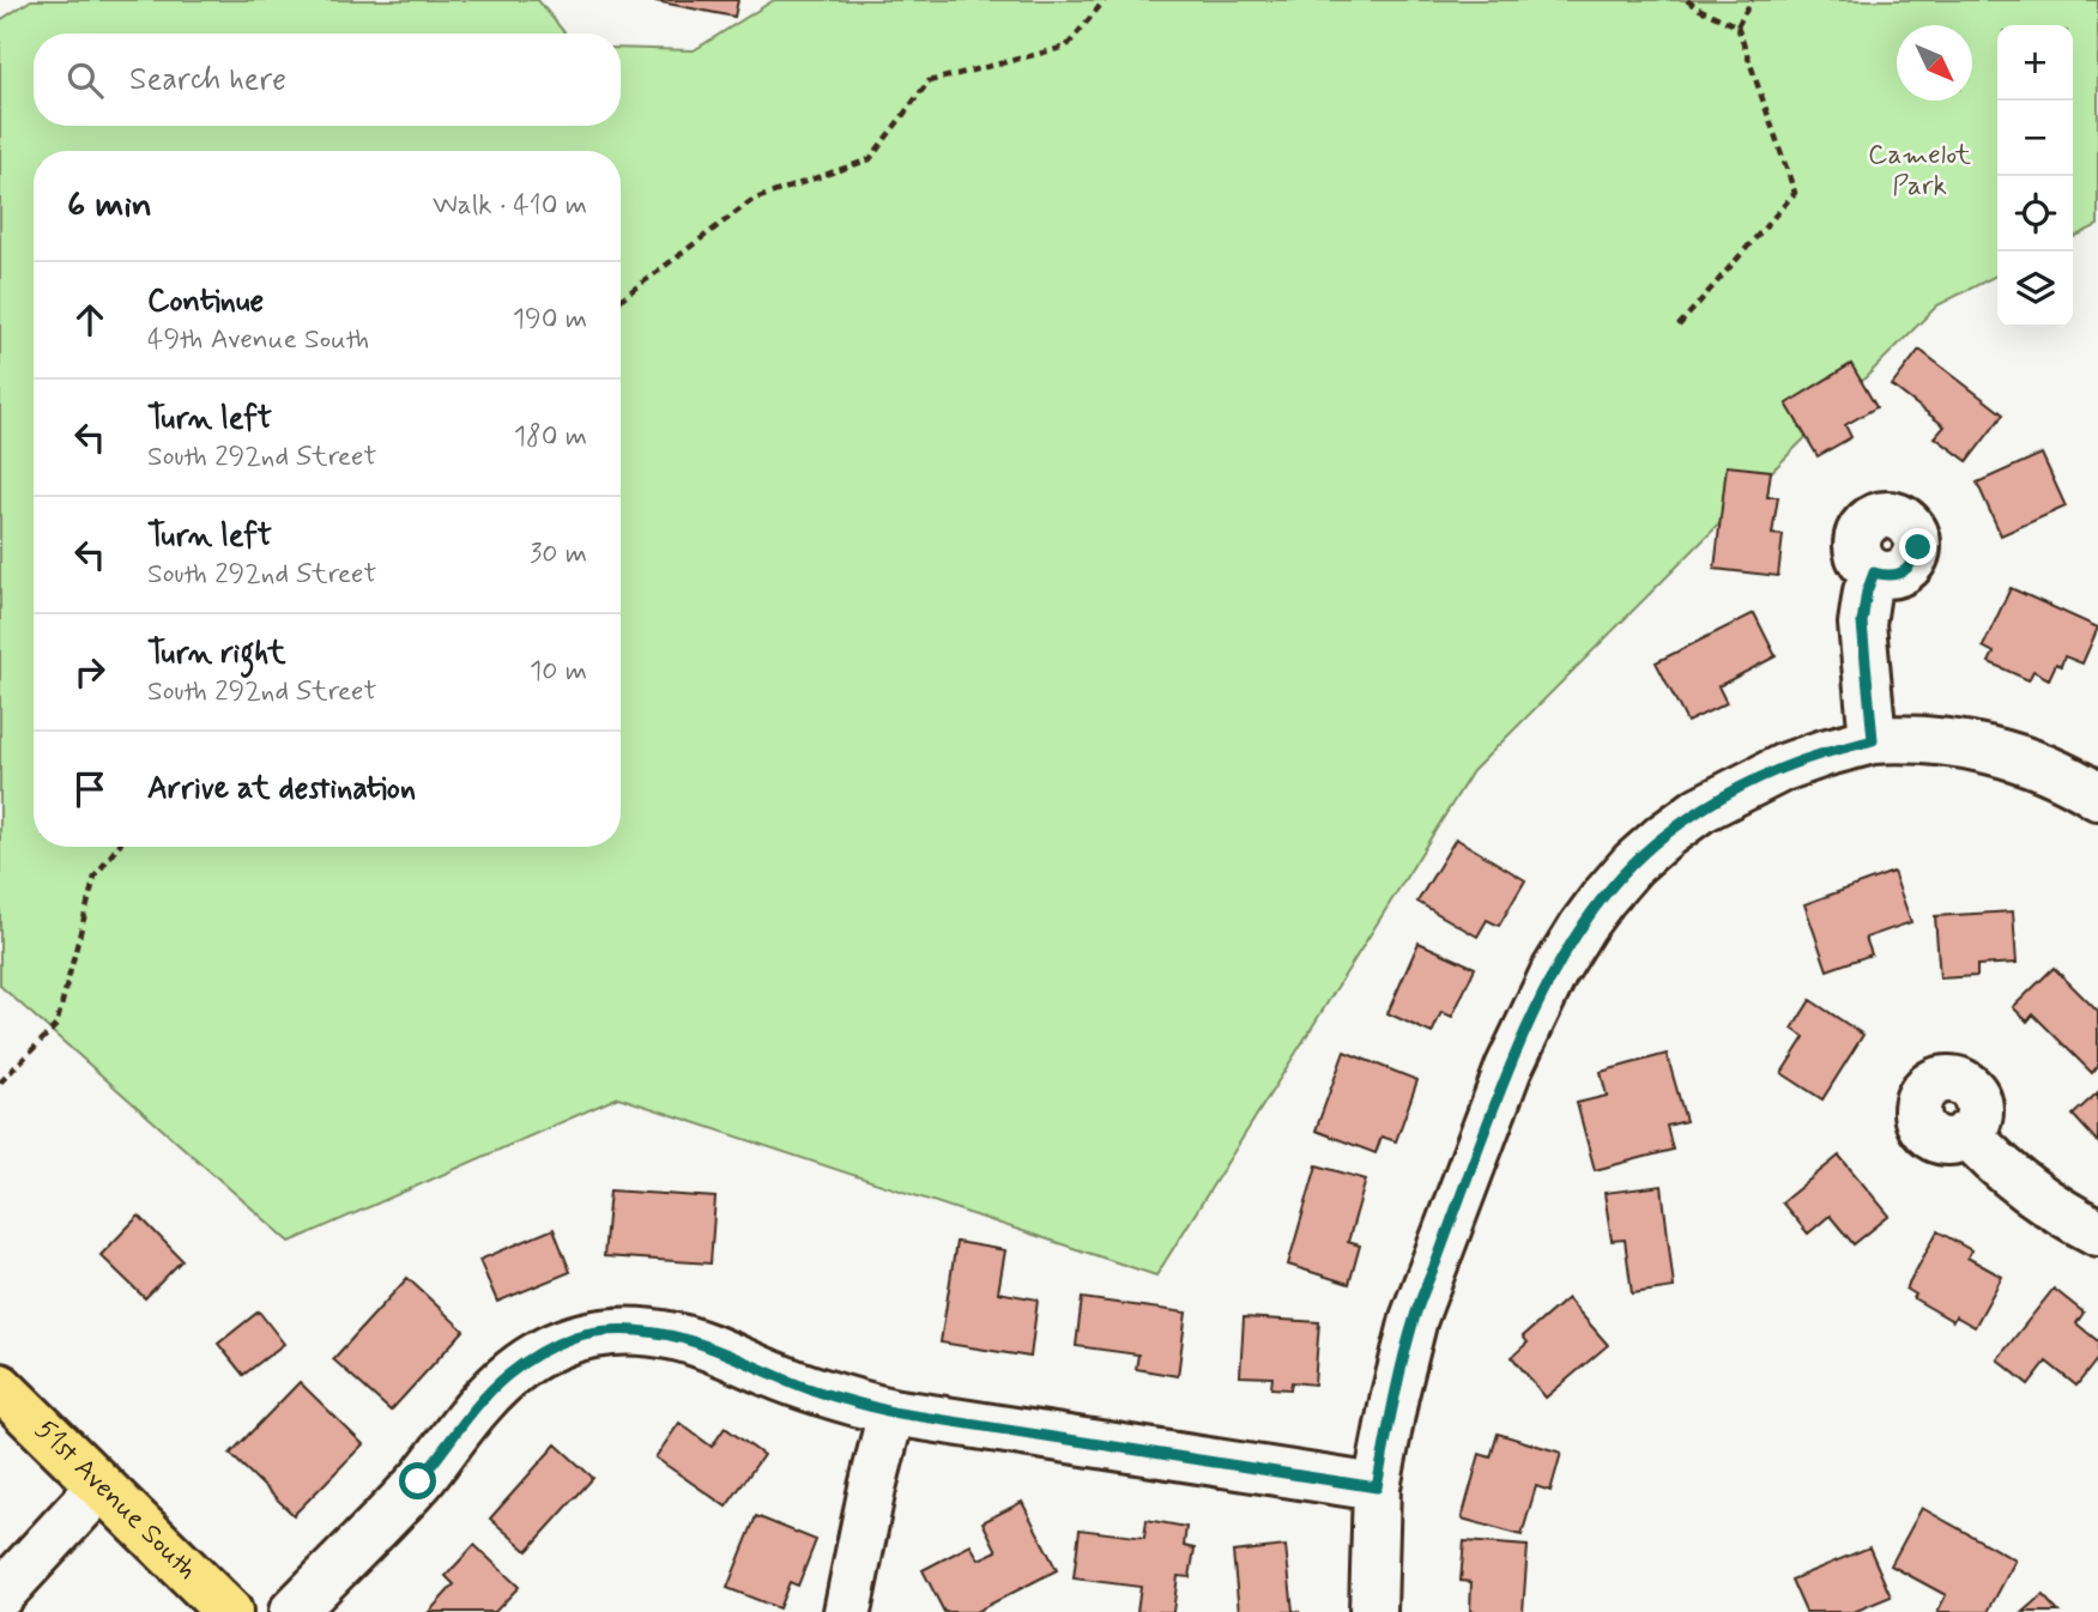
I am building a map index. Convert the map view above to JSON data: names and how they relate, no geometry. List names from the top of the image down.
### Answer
{
  "streets": {
    "main road": ["51st Avenue South"]
  },
  "parks": ["Camelot Park"],
  "north": "bottom right",
  "page": {
    "map_buttons": ["+", "−"],
    "search": "Search here",
    "heading": ["6 min", "Walk · 410 m"],
    "list": [
      ["Continue", "49th Avenue South", "190 m"],
      ["Turn left", "South 292nd Street", "180 m"],
      ["Turn left", "South 292nd Street", "30 m"],
      ["Turn right", "South 292nd Street", "10 m"],
      "Arrive at destination"
    ]
  }
}
